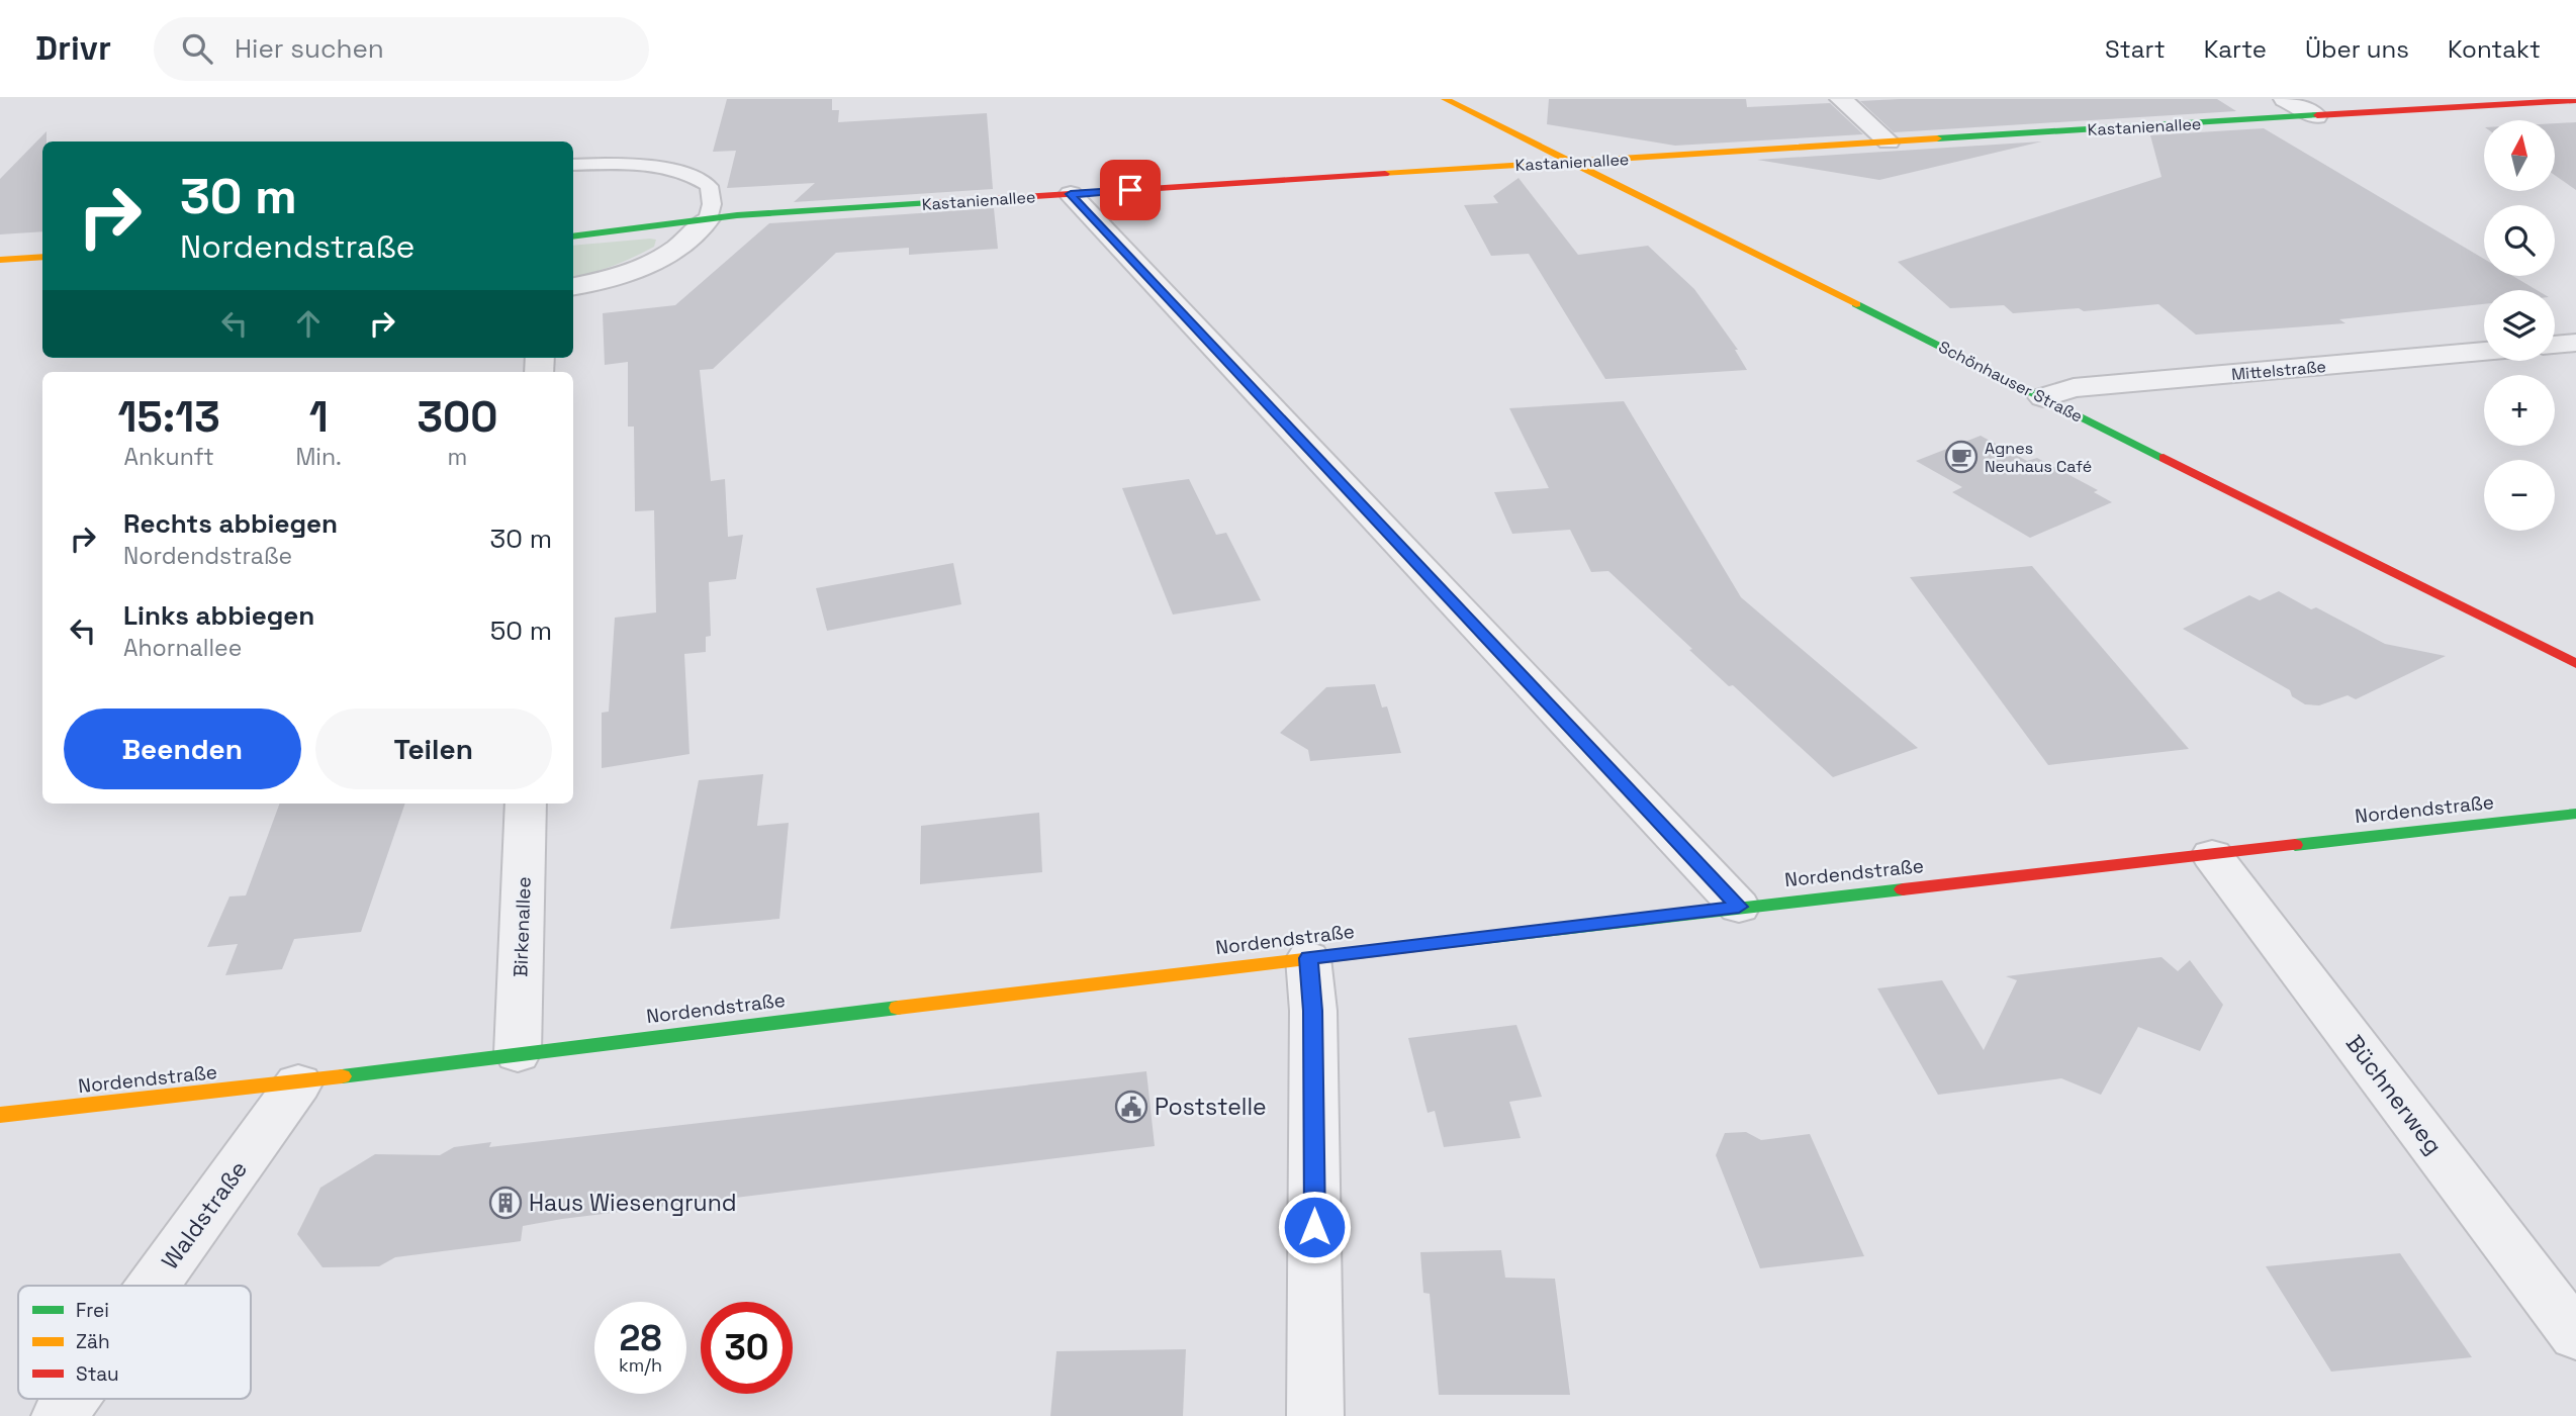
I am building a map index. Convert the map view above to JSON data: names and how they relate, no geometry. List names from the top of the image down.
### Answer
{
  "streets": {
    "street": [
      "Kastanienallee",
      "Mittelstraße",
      "Schönhauser Straße",
      "Nordendstraße",
      "Birkenallee",
      "Büchnerweg",
      "Waldstraße"
    ]
  },
  "crossings": [
    ["Kastanienallee", "Schönhauser Straße"],
    ["Mittelstraße", "Schönhauser Straße"],
    ["Nordendstraße", "Birkenallee"],
    ["Nordendstraße", "Büchnerweg"],
    ["Nordendstraße", "Waldstraße"]
  ],
  "places": {
    "cafe": ["Agnes Neuhaus Café"],
    "public building": ["Poststelle"],
    "building": ["Haus Wiesengrund"]
  },
  "legend": ["Frei", "Zäh", "Stau"],
  "north": "top",
  "page": {
    "header": "Drivr",
    "search": "Hier suchen",
    "nav": [
      "Start",
      "Karte",
      "Über uns",
      "Kontakt"
    ],
    "map_buttons": ["+", "−"],
    "turn": ["30 m", "Nordendstraße"],
    "eta": [
      "15:13",
      "Ankunft",
      "1",
      "Min.",
      "300",
      "m"
    ],
    "list": [
      {
        "name": "Rechts abbiegen",
        "note": "Nordendstraße",
        "value": "30 m"
      },
      {
        "name": "Links abbiegen",
        "note": "Ahornallee",
        "value": "50 m"
      }
    ],
    "buttons": ["Beenden", "Teilen"],
    "speed": "28 km/h",
    "limit": "30"
  }
}
